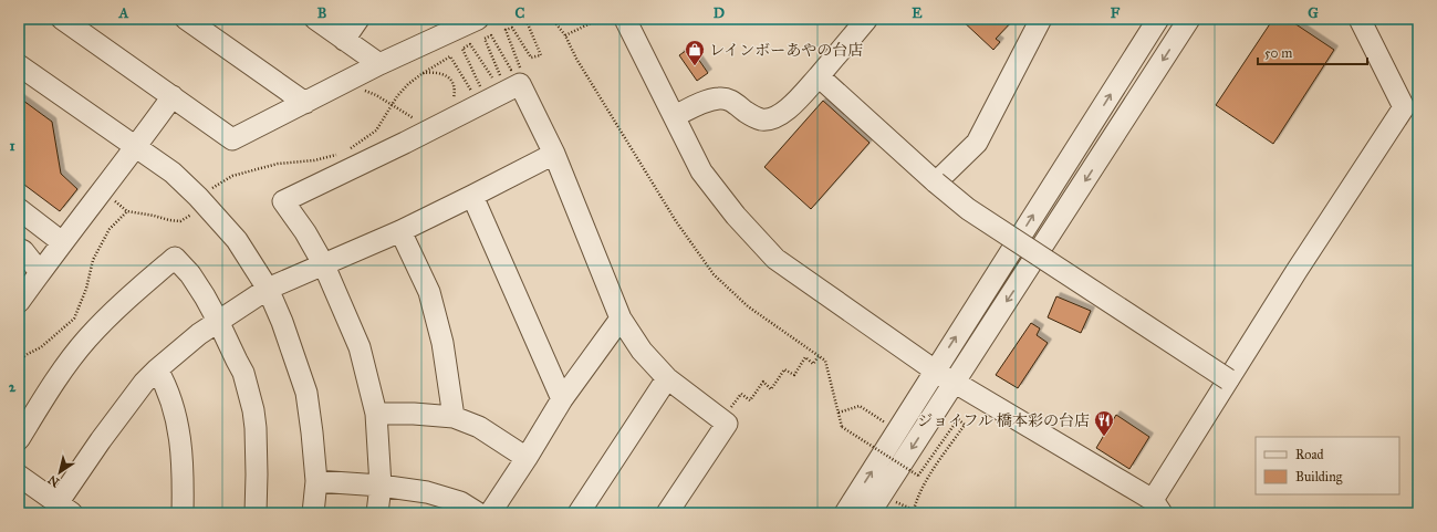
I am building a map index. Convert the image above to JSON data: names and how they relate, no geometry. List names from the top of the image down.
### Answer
{
  "places": {
    "shop": ["レインボーあやの台店"],
    "restaurant": ["ジョイフル 橋本彩の台店"]
  },
  "legend": ["Road", "Building"],
  "scale_bar": "50 m",
  "north": "bottom left",
  "grid": {
    "columns": [
      "A",
      "B",
      "C",
      "D",
      "E",
      "F",
      "G"
    ],
    "rows": ["1", "2"]
  }
}
